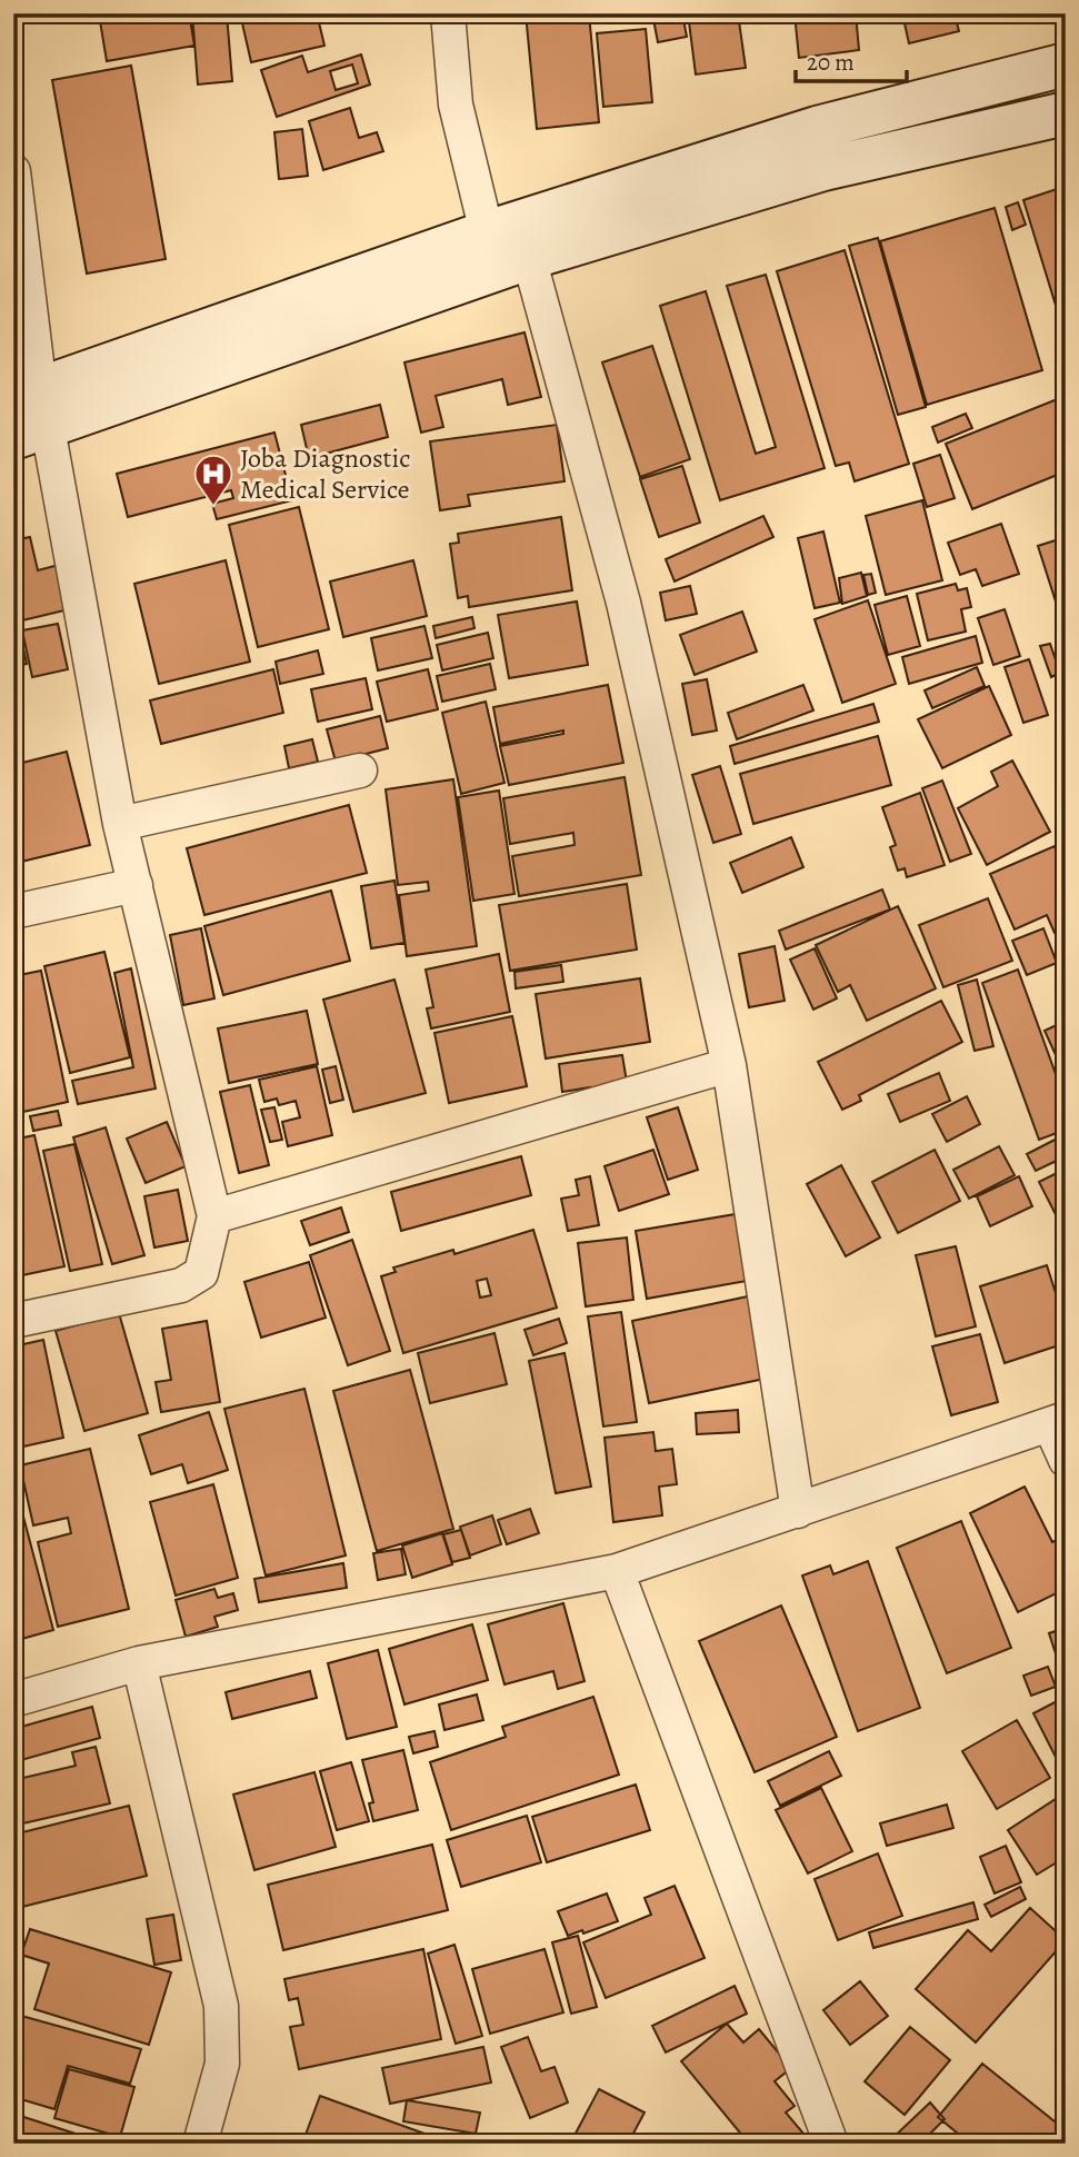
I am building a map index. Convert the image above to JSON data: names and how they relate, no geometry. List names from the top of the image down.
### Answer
{
  "places": {
    "hospital": ["Joba Diagnostic Medical Service"]
  },
  "scale_bar": "20 m"
}
